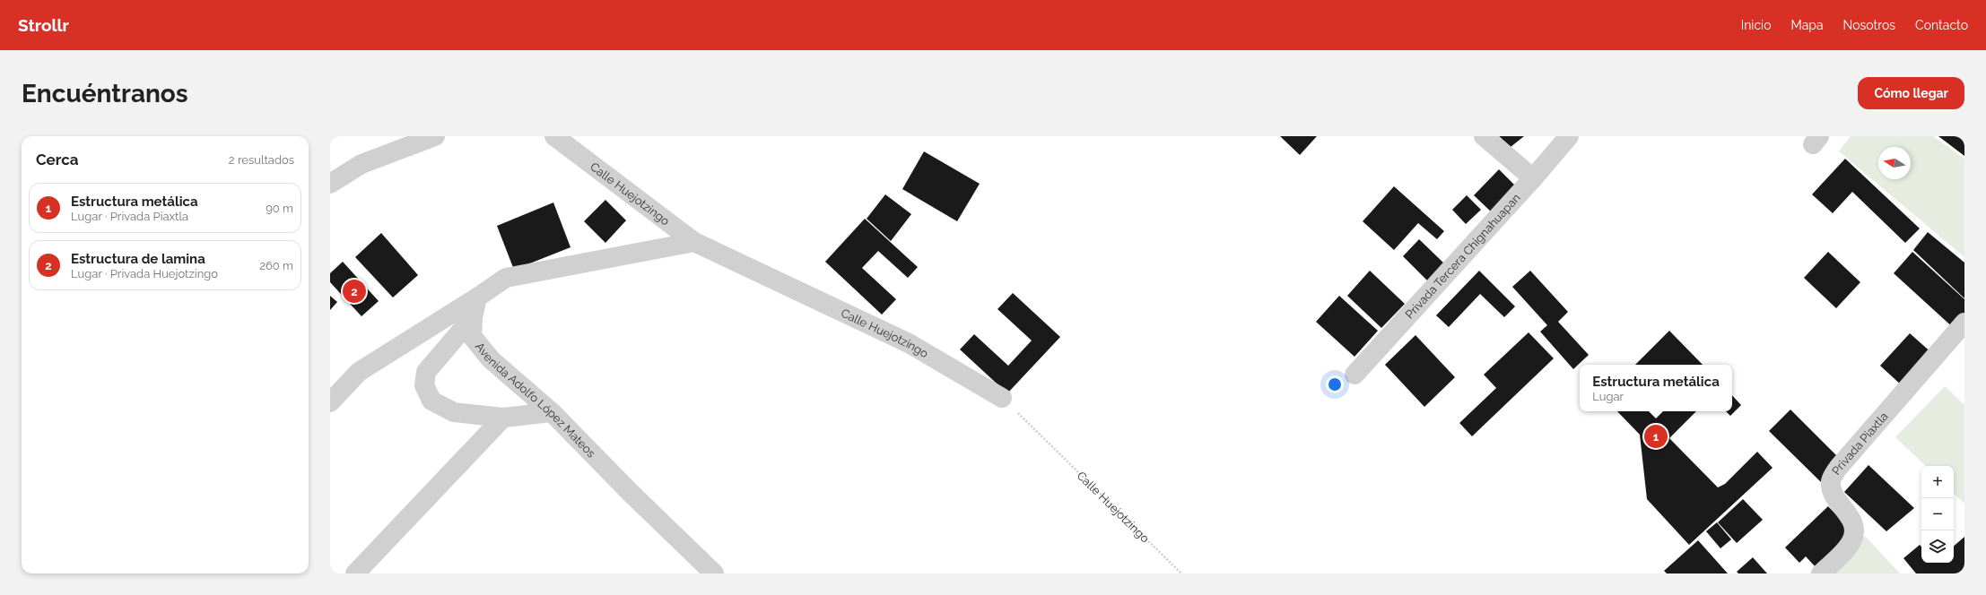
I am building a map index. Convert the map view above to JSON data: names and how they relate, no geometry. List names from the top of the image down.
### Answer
{
  "streets": {
    "street": [
      "Calle Huejotzingo",
      "Privada Tercera Chignahuapan",
      "Avenida Adolfo López Mateos",
      "Privada Piaxtla"
    ]
  },
  "north": "left",
  "page": {
    "header": "Strollr",
    "nav": [
      "Inicio",
      "Mapa",
      "Nosotros",
      "Contacto"
    ],
    "buttons": "Cómo llegar",
    "title": "Encuéntranos",
    "heading": ["Cerca", "2 resultados"],
    "list": [
      {
        "mark": "1",
        "name": "Estructura metálica",
        "note": "Lugar · Privada Piaxtla",
        "value": "90 m"
      },
      {
        "mark": "2",
        "name": "Estructura de lamina",
        "note": "Lugar · Privada Huejotzingo",
        "value": "260 m"
      }
    ],
    "pins": ["2", "1"],
    "popup": ["Estructura metálica", "Lugar"],
    "map_buttons": ["+", "−"]
  }
}
